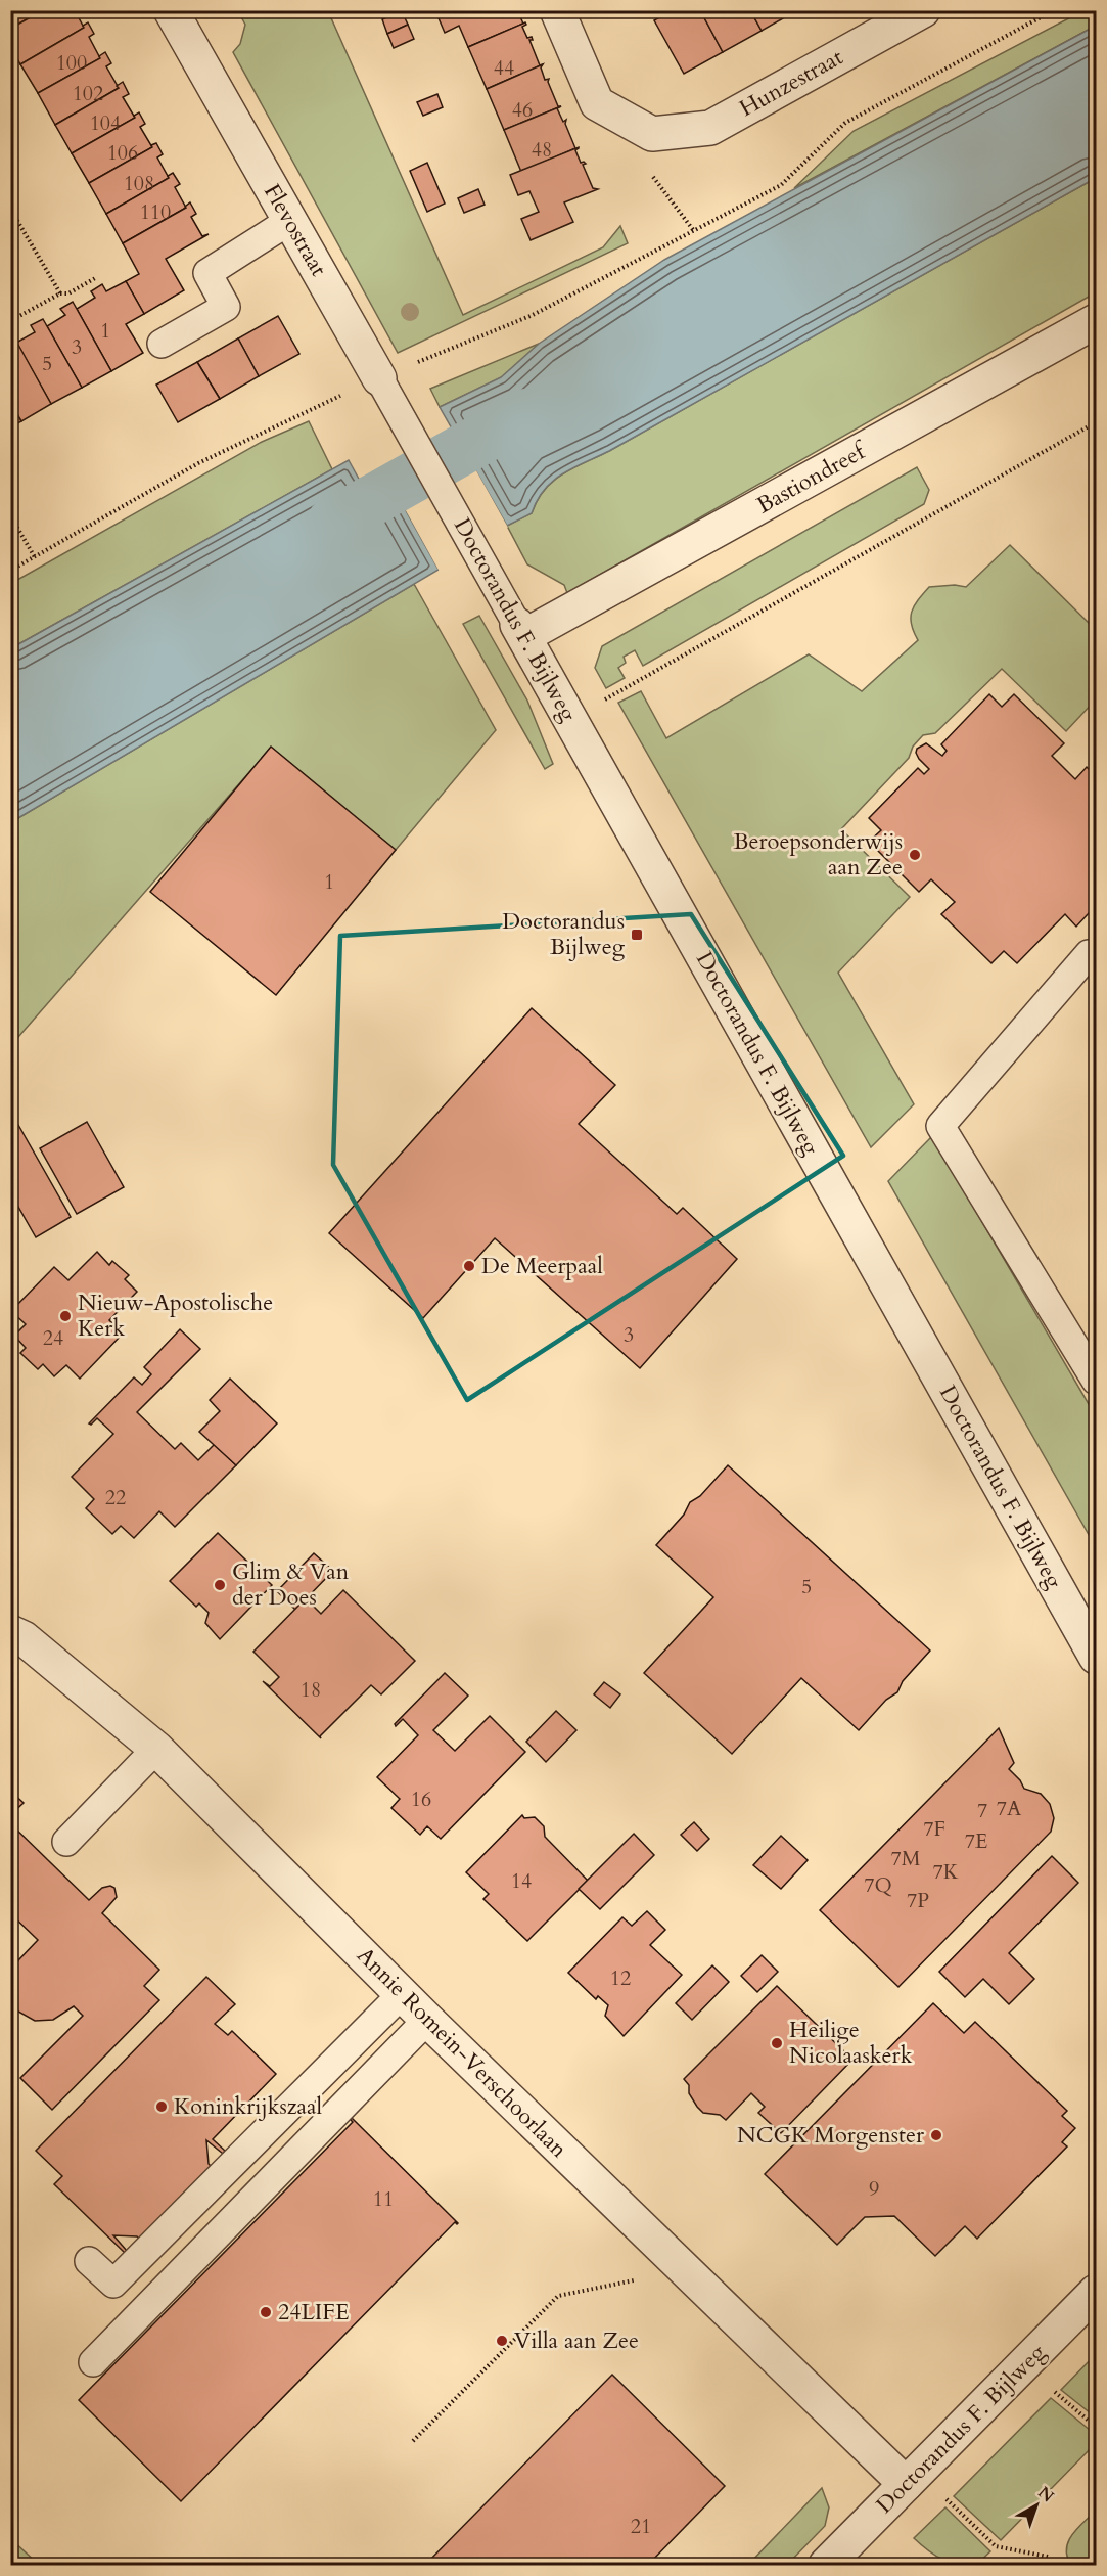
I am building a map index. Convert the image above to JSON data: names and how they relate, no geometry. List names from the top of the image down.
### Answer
{
  "streets": {
    "street": [
      "Hunzestraat",
      "Flevostraat",
      "Bastiondreef",
      "Doctorandus F. Bijlweg",
      "Annie Romein-Verschoorlaan"
    ]
  },
  "crossings": [
    ["Flevostraat", "Doctorandus F. Bijlweg"],
    ["Bastiondreef", "Doctorandus F. Bijlweg"],
    ["Doctorandus F. Bijlweg", "Annie Romein-Verschoorlaan"]
  ],
  "places": {
    "other": [
      "Beroepsonderwijs aan Zee",
      "De Meerpaal",
      "Nieuw-Apostolische Kerk",
      "Glim & Van der Does",
      "Heilige Nicolaaskerk",
      "Koninkrijkszaal",
      "NCGK Morgenster",
      "24LIFE",
      "Villa aan Zee"
    ],
    "transit": ["Doctorandus Bijlweg"]
  },
  "house_numbers": [
    "100",
    "44",
    "102",
    "46",
    "104",
    "48",
    "106",
    "108",
    "110",
    "1",
    "3",
    "5",
    "1",
    "3",
    "24",
    "22",
    "5",
    "18",
    "16",
    "7A",
    "7",
    "7F",
    "7E",
    "7M",
    "7K",
    "14",
    "7Q",
    "7P",
    "12",
    "9",
    "11",
    "21"
  ],
  "north": "top right"
}
